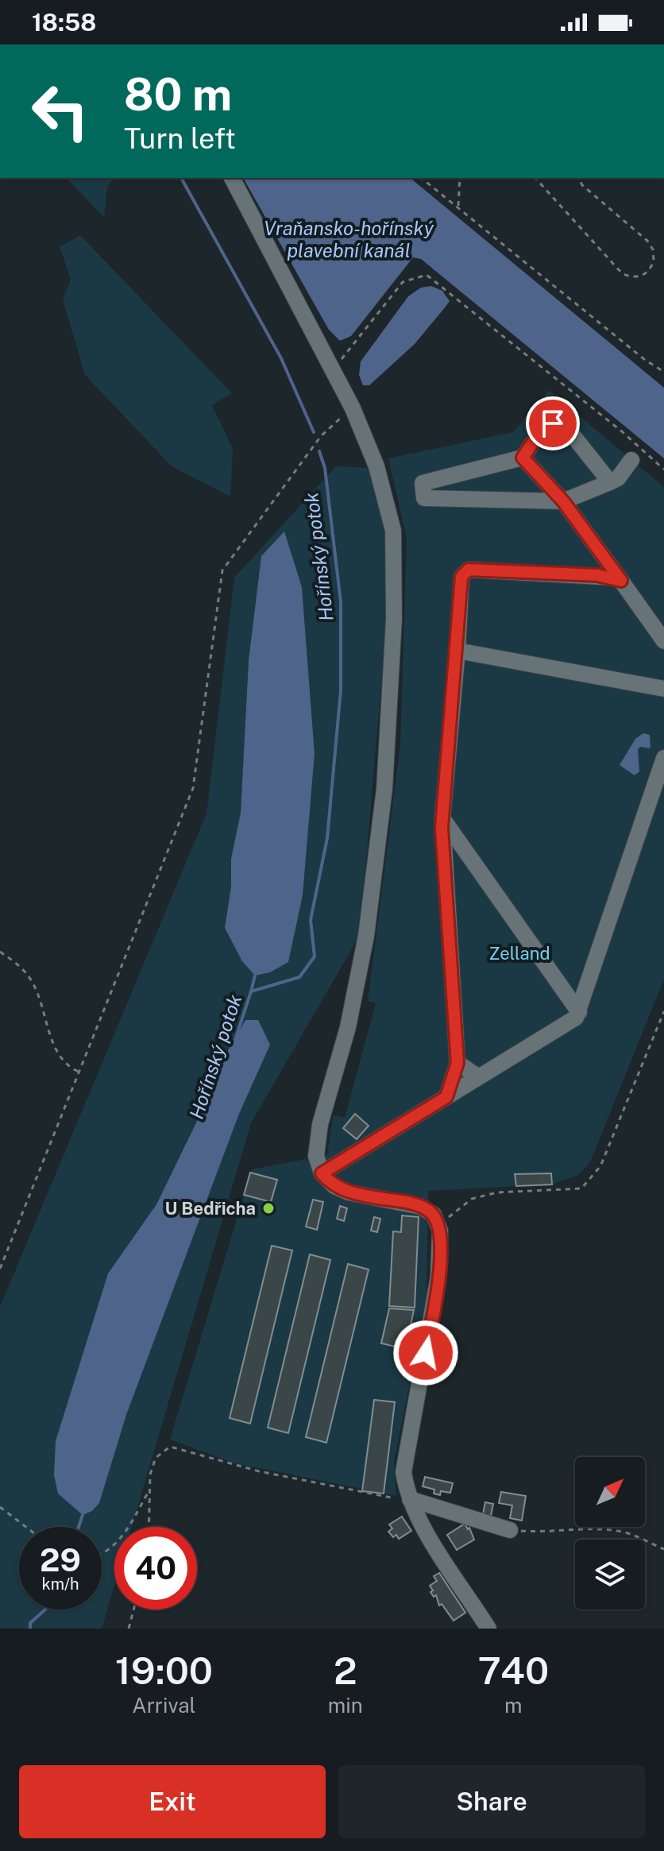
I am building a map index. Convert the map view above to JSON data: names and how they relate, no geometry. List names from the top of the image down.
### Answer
{
  "water": ["Vraňansko-hořínský plavební kanál", "Hořínský potok"],
  "parks": ["Zelland"],
  "places": ["U Bedřicha"],
  "north": "top right",
  "page": {
    "status": "18:58",
    "turn": ["80 m", "Turn left"],
    "speed": "29 km/h",
    "limit": "40",
    "eta": [
      "19:00",
      "Arrival",
      "2",
      "min",
      "740",
      "m"
    ],
    "buttons": ["Exit", "Share"]
  }
}
